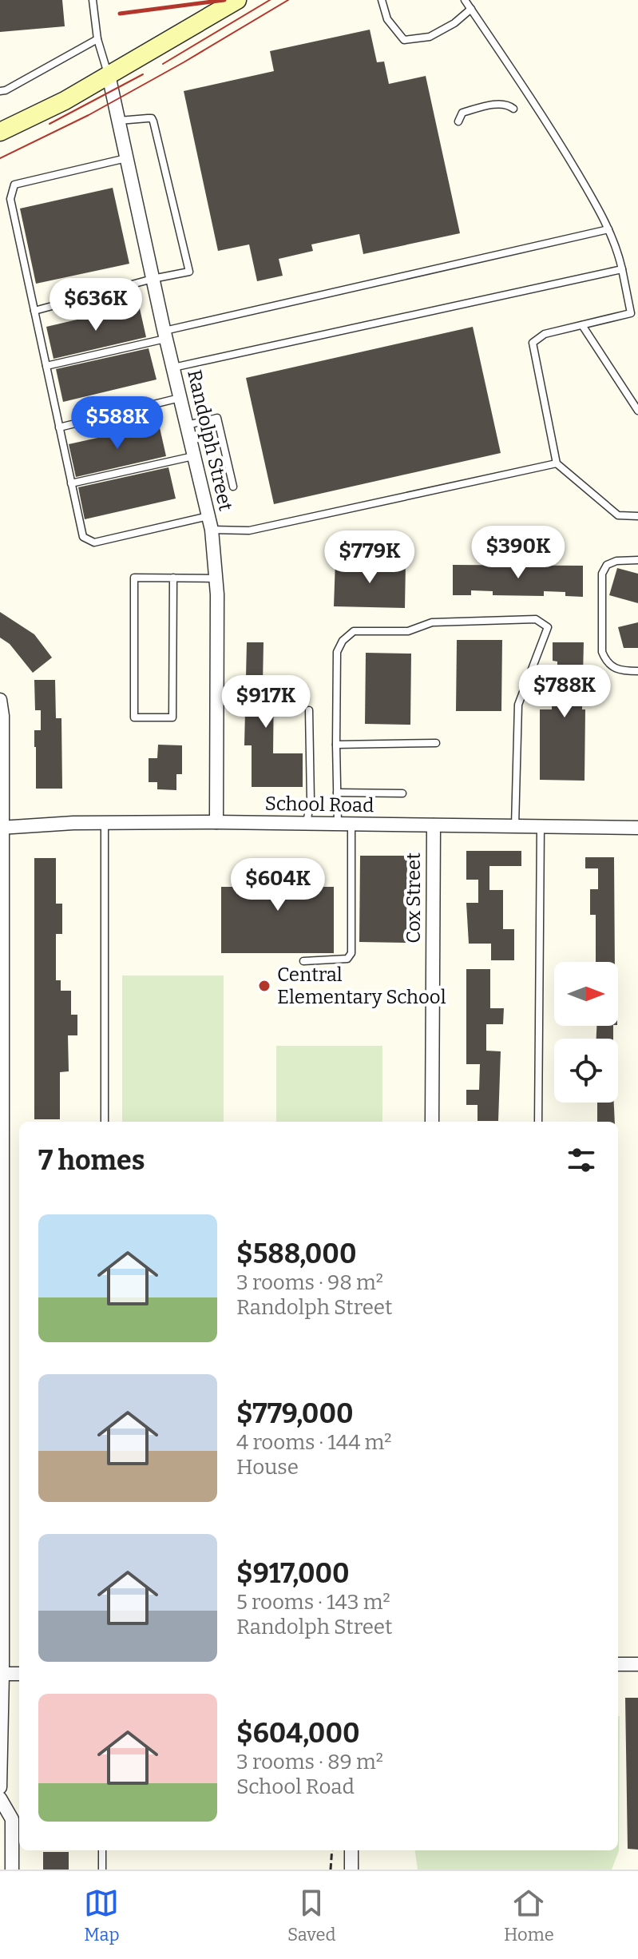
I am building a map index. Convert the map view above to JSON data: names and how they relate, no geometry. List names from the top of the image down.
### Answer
{
  "streets": {
    "street": ["Randolph Street", "School Road", "Cox Street"]
  },
  "crossings": [
    ["Randolph Street", "School Road"],
    ["School Road", "Cox Street"]
  ],
  "places": ["Central Elementary School"],
  "north": "right",
  "page": {
    "price": [
      "$636K",
      "$588K",
      "$390K",
      "$779K",
      "$788K",
      "$917K",
      "$604K"
    ],
    "heading": "7 homes",
    "list": [
      {
        "name": "$588,000",
        "note": "3 rooms · 98 m² · Randolph Street"
      },
      {
        "name": "$779,000",
        "note": "4 rooms · 144 m² · House"
      },
      {
        "name": "$917,000",
        "note": "5 rooms · 143 m² · Randolph Street"
      },
      {
        "name": "$604,000",
        "note": "3 rooms · 89 m² · School Road"
      }
    ],
    "tabs": ["Map", "Saved", "Home"]
  }
}
